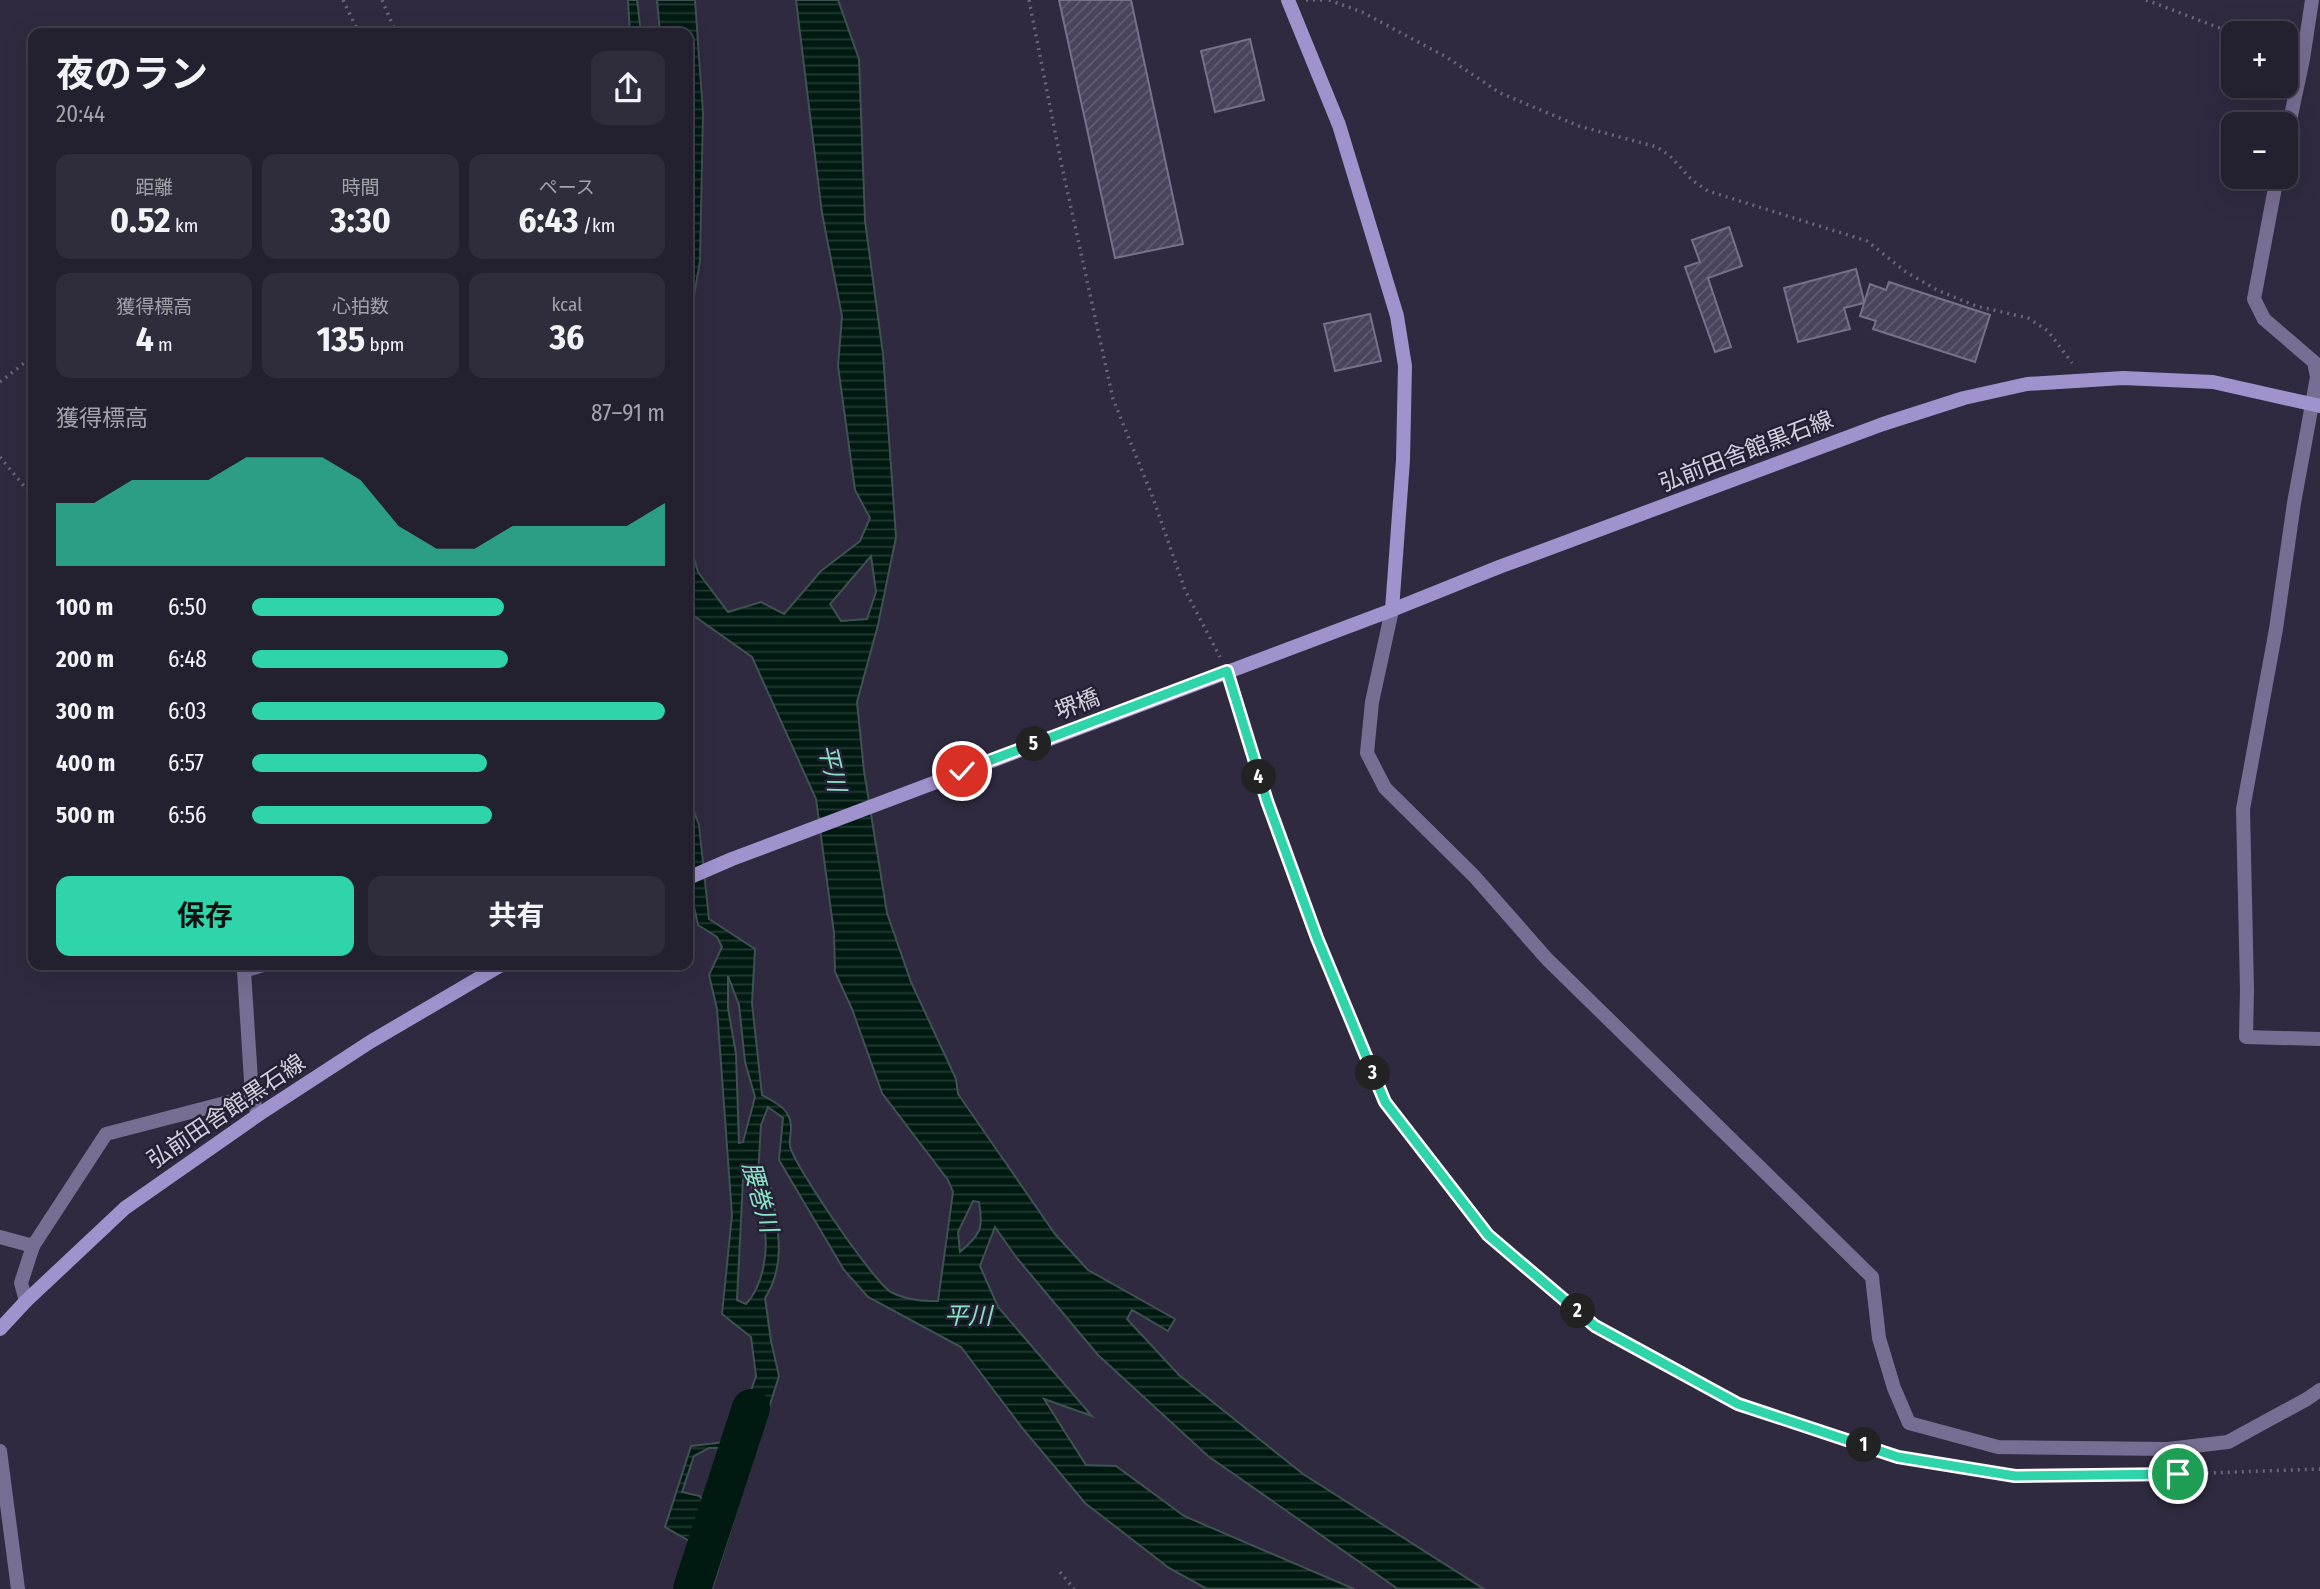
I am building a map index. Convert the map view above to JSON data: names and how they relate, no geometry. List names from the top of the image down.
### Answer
{
  "streets": {
    "main road": ["弘前田舎館黒石線", "堺橋"]
  },
  "crossings": [
    ["弘前田舎館黒石線", "堺橋"]
  ],
  "water": ["平川", "腰巻川"],
  "page": {
    "map_buttons": ["+", "−"],
    "heading": ["夜のラン", "20:44"],
    "stats": [
      ["距離", "0.52 km"],
      ["時間", "3:30"],
      ["ペース", "6:43 /km"],
      ["獲得標高", "4 m"],
      ["心拍数", "135 bpm"],
      ["kcal", "36"]
    ],
    "chart": ["獲得標高", "87–91 m"],
    "list": [
      {
        "name": "100 m",
        "note": "6:50"
      },
      {
        "name": "200 m",
        "note": "6:48"
      },
      {
        "name": "300 m",
        "note": "6:03"
      },
      {
        "name": "400 m",
        "note": "6:57"
      },
      {
        "name": "500 m",
        "note": "6:56"
      }
    ],
    "pins": [
      "5",
      "4",
      "3",
      "2",
      "1"
    ],
    "buttons": ["保存", "共有"]
  }
}
